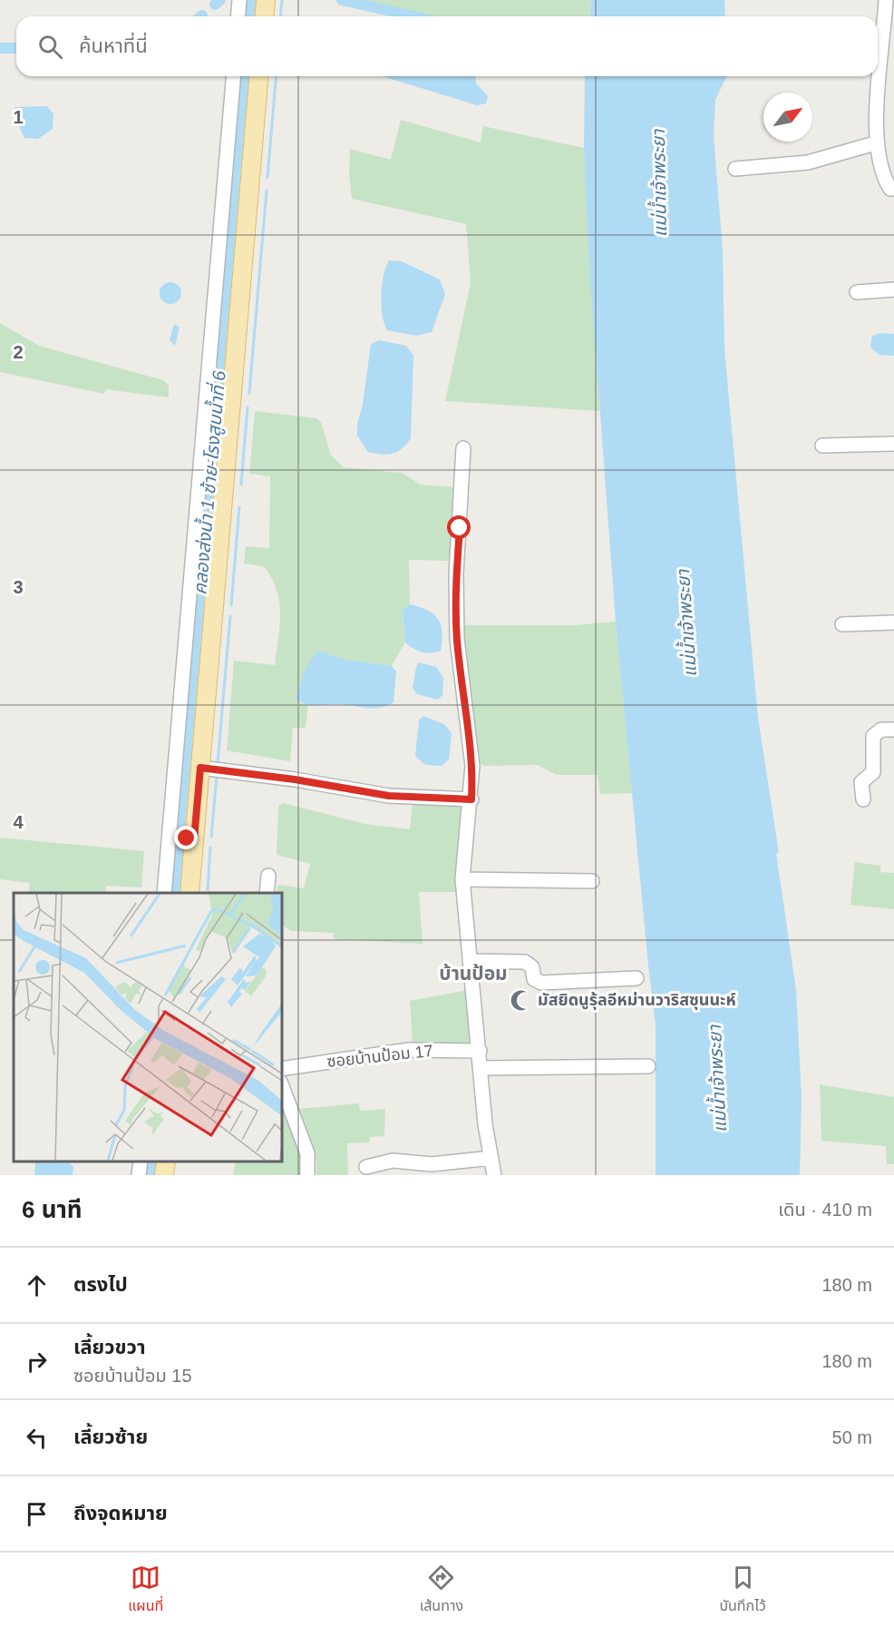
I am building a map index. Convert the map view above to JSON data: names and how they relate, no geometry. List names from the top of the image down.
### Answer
{
  "streets": {
    "street": ["ซอยบ้านป้อม 17"]
  },
  "districts": ["บ้านป้อม"],
  "water": ["แม่น้ำเจ้าพระยา", "คลองส่งน้ำ 1 ซ้าย-โรงสูบน้ำที่ 6"],
  "places": {
    "mosque": ["มัสยิดนูรุ้ลอีหม่านวาริสซุนนะห์"]
  },
  "north": "top right",
  "page": {
    "search": "ค้นหาที่นี่",
    "heading": ["6 นาที", "เดิน · 410 m"],
    "list": [
      ["ตรงไป", "180 m"],
      ["เลี้ยวขวา", "ซอยบ้านป้อม 15", "180 m"],
      ["เลี้ยวซ้าย", "50 m"],
      "ถึงจุดหมาย"
    ],
    "nav": ["แผนที่", "เส้นทาง", "บันทึกไว้"]
  },
  "grid": {
    "rows": [
      "1",
      "2",
      "3",
      "4"
    ]
  }
}
